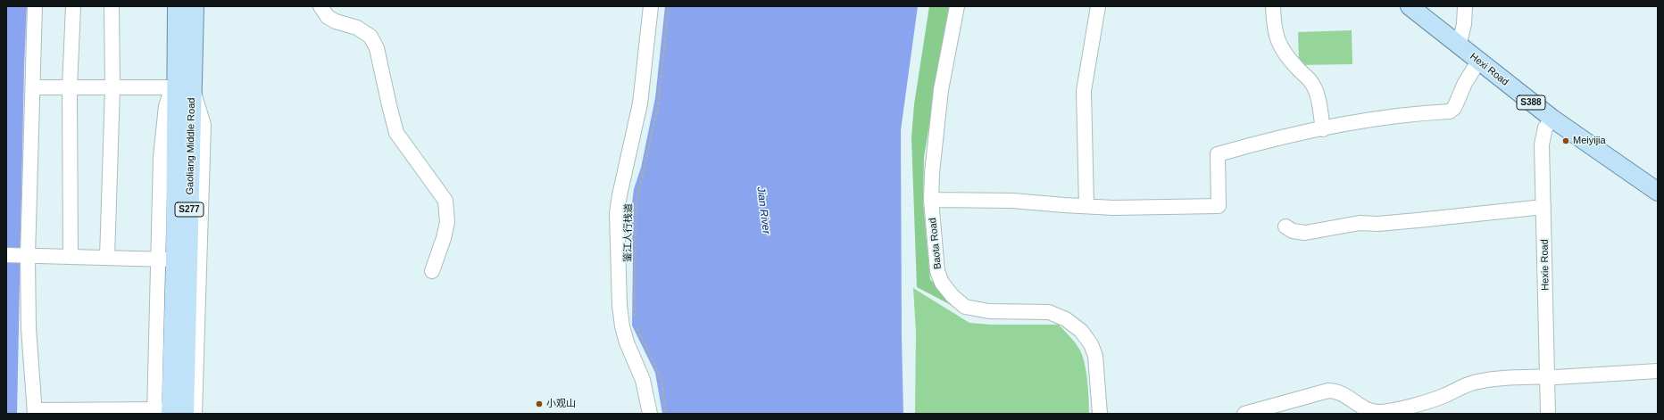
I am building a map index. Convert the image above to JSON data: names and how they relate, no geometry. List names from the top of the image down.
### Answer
{
  "streets": {
    "main road": [
      "Hexi Road",
      "S388",
      "Gaoliang Middle Road",
      "S277"
    ],
    "street": ["Baota Road", "Hexie Road"],
    "path": ["鉴江人行栈道"]
  },
  "crossings": [
    ["Hexi Road", "Hexie Road"]
  ],
  "water": ["Jian River"],
  "places": ["Meiyijia", "小观山"]
}
